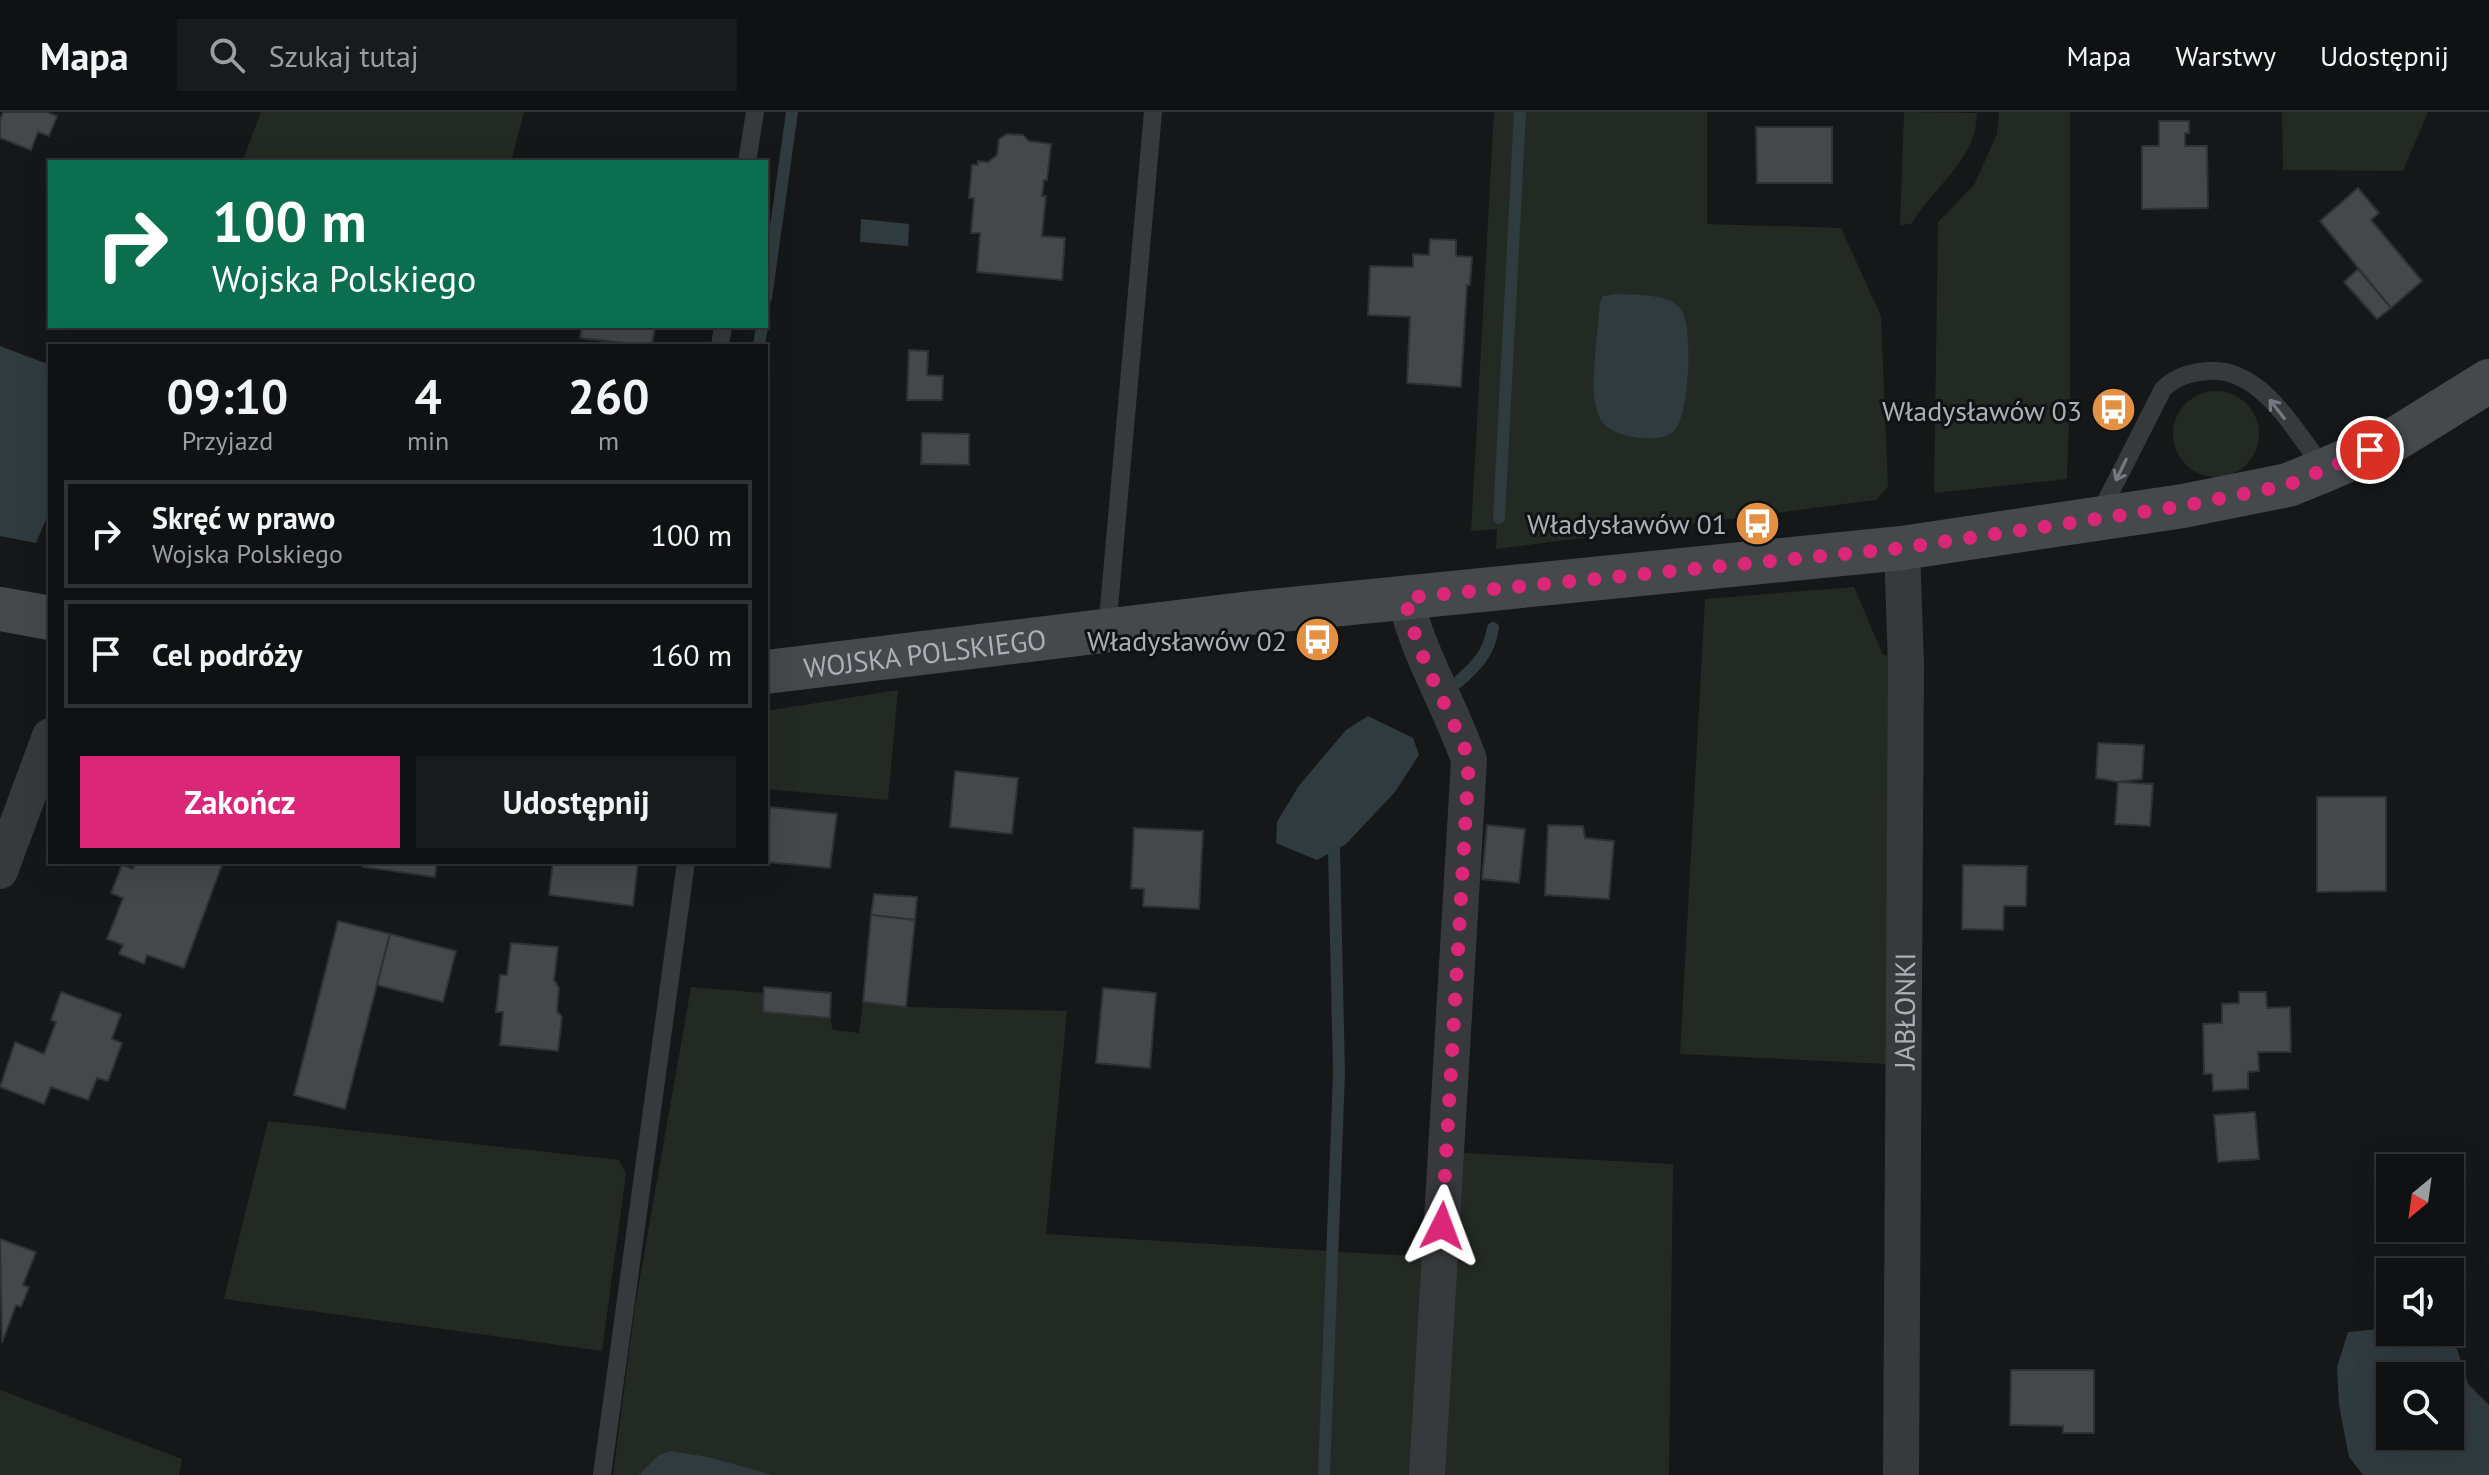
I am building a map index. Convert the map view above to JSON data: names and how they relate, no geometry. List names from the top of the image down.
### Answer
{
  "streets": {
    "street": ["WOJSKA POLSKIEGO", "JABŁONKI"]
  },
  "crossings": [
    ["WOJSKA POLSKIEGO", "JABŁONKI"]
  ],
  "places": {
    "bus stop": ["Władysławów 03", "Władysławów 01", "Władysławów 02"]
  },
  "north": "bottom left",
  "page": {
    "header": "Mapa",
    "search": "Szukaj tutaj",
    "nav": ["Mapa", "Warstwy", "Udostępnij"],
    "turn": ["100 m", "Wojska Polskiego"],
    "eta": [
      "09:10",
      "Przyjazd",
      "4",
      "min",
      "260",
      "m"
    ],
    "list": [
      {
        "name": "Skręć w prawo",
        "note": "Wojska Polskiego",
        "value": "100 m"
      },
      {
        "name": "Cel podróży",
        "value": "160 m"
      }
    ],
    "buttons": ["Zakończ", "Udostępnij"]
  }
}
